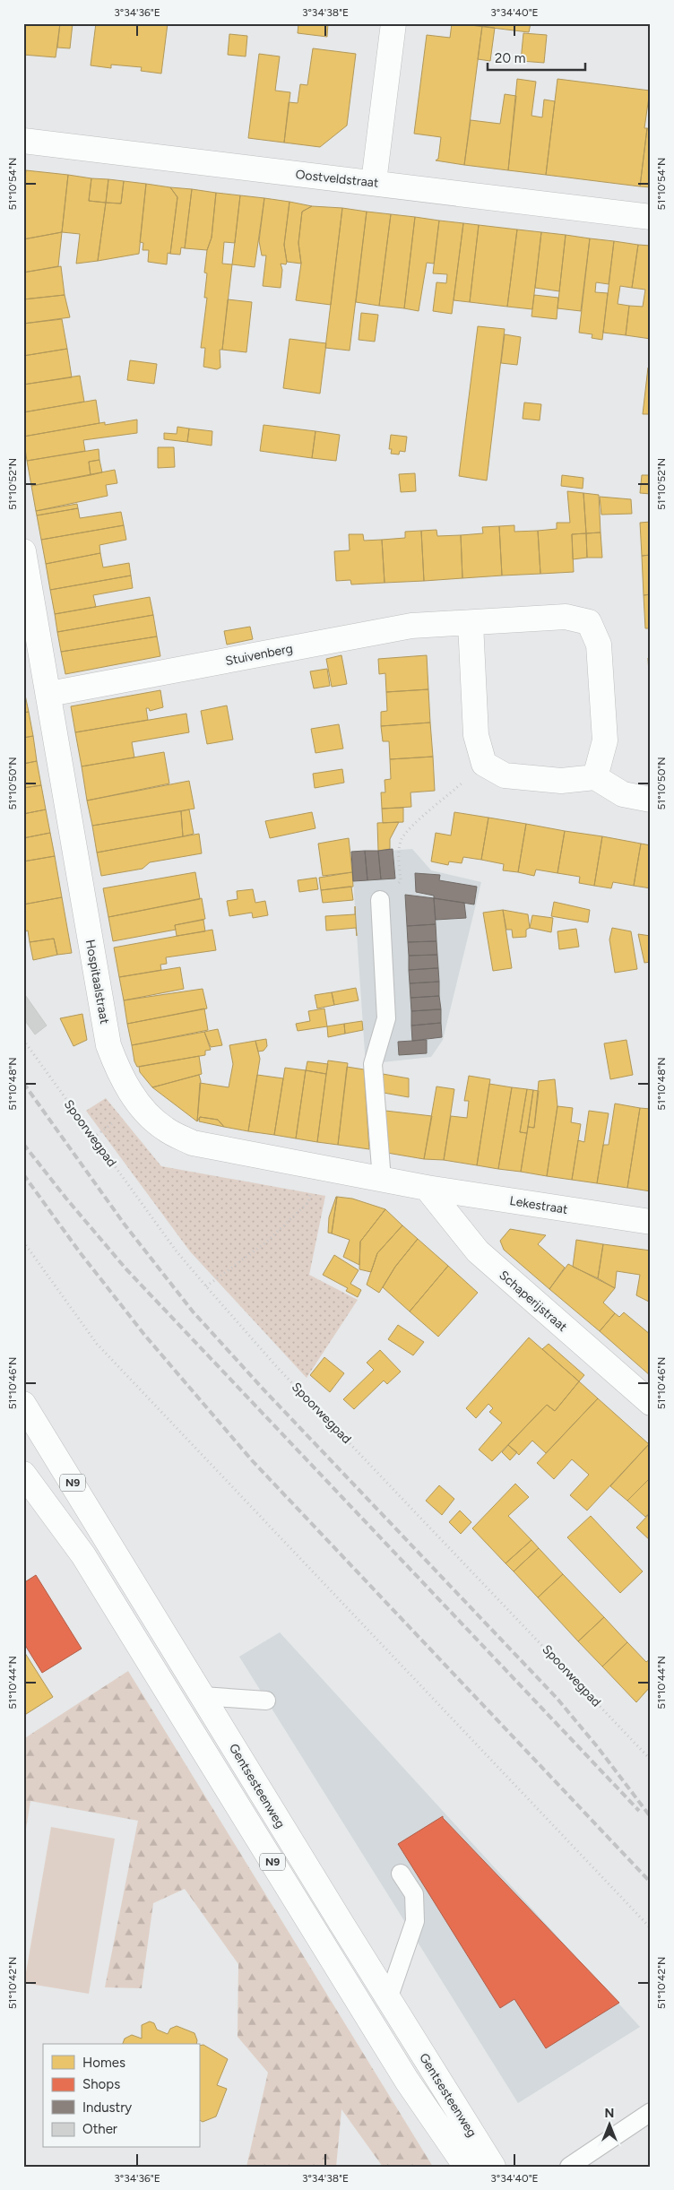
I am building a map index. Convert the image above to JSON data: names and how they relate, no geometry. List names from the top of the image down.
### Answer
{
  "streets": {
    "street": [
      "Oostveldstraat",
      "Stuivenberg",
      "Hospitaalstraat",
      "Lekestraat",
      "Schaperijstraat",
      "N9",
      "Gentsesteenweg"
    ],
    "path": ["Spoorwegpad"]
  },
  "crossings": [
    ["Stuivenberg", "Hospitaalstraat"],
    ["Hospitaalstraat", "Lekestraat"],
    ["Hospitaalstraat", "Schaperijstraat"],
    ["Lekestraat", "Schaperijstraat"]
  ],
  "legend": [
    "Homes",
    "Shops",
    "Industry",
    "Other"
  ],
  "scale_bar": "20 m",
  "north": "top",
  "coordinates": [
    "3°34'36\"E",
    "3°34'38\"E",
    "3°34'40\"E",
    "51°10'54\"N",
    "51°10'52\"N",
    "51°10'50\"N",
    "51°10'48\"N",
    "51°10'46\"N",
    "51°10'44\"N",
    "51°10'42\"N"
  ]
}
